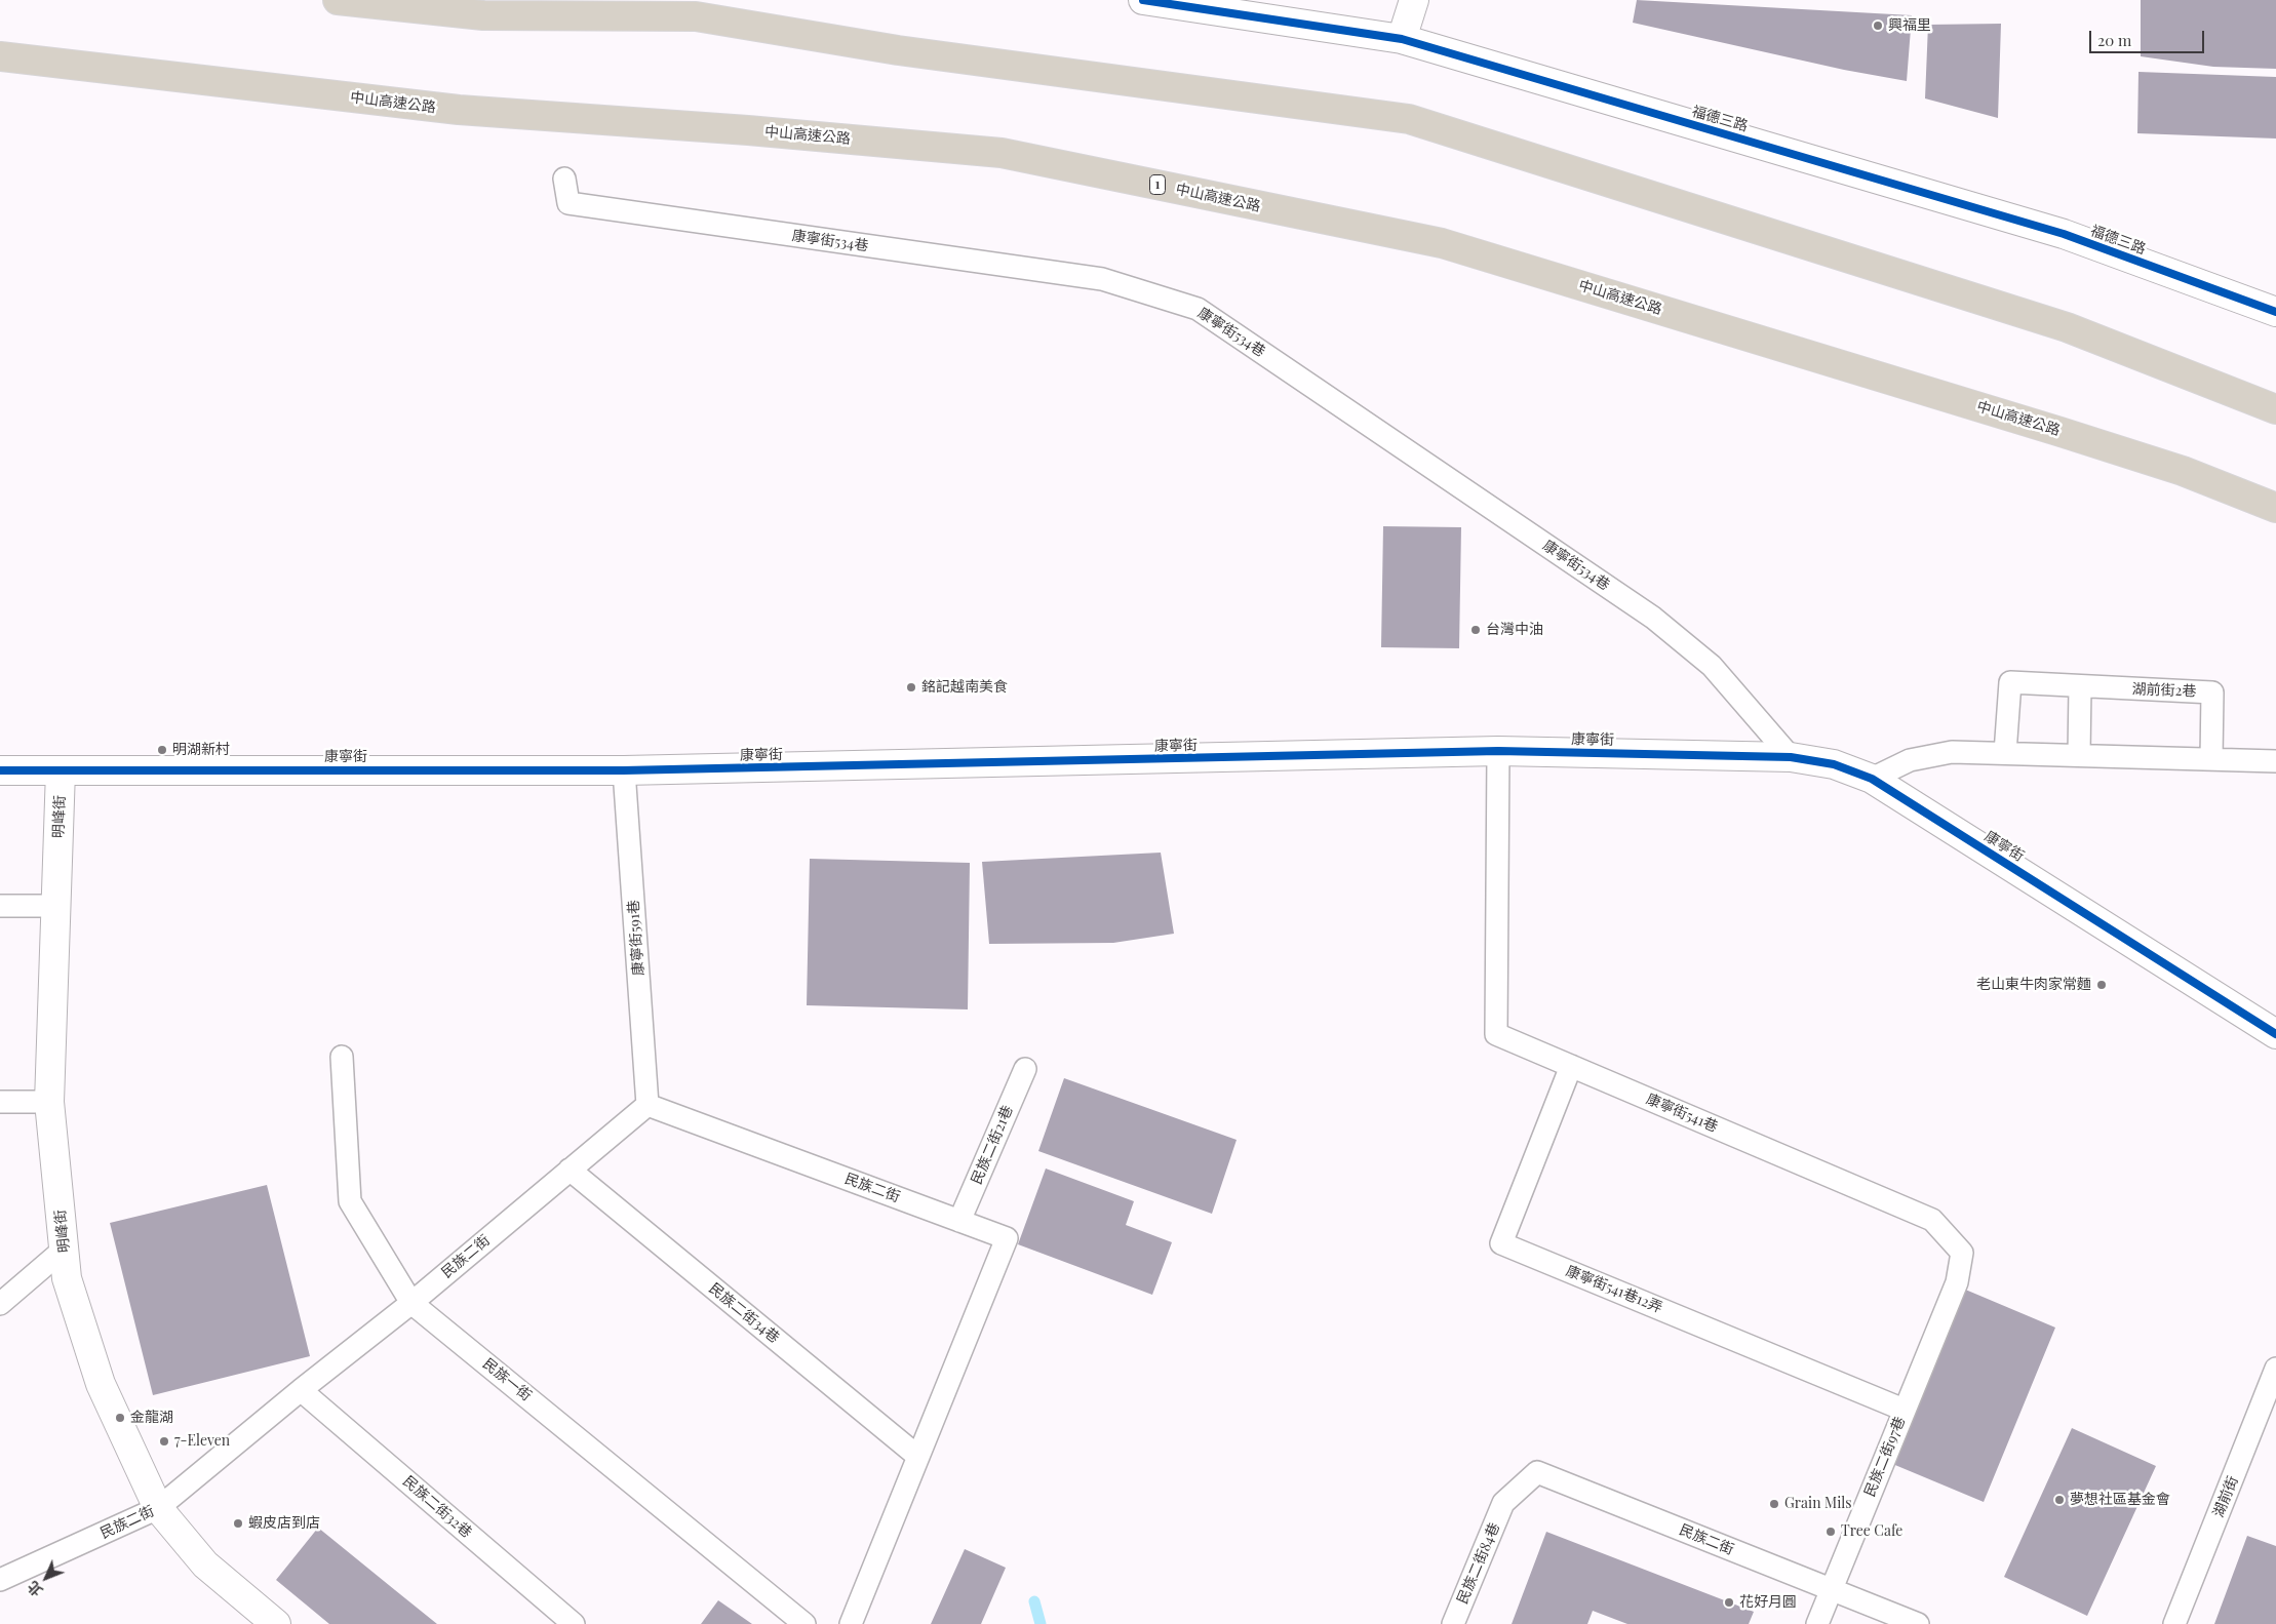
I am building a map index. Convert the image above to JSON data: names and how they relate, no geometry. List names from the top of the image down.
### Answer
{
  "streets": {
    "highway": ["中山高速公路", "1"],
    "street": ["福德三路", "康寧街", "明峰街"],
    "lane": [
      "康寧街534巷",
      "湖前街2巷",
      "康寧街591巷",
      "康寧街541巷",
      "民族二街21巷",
      "民族二街",
      "康寧街541巷12弄",
      "民族二街34巷",
      "民族一街",
      "民族二街97巷",
      "湖前街",
      "民族二街32巷",
      "民族二街84巷"
    ]
  },
  "crossings": [
    ["康寧街534巷", "康寧街"],
    ["康寧街", "明峰街"],
    ["康寧街", "康寧街591巷"],
    ["康寧街", "康寧街541巷"],
    ["明峰街", "民族二街"],
    ["康寧街591巷", "民族二街"],
    ["康寧街541巷", "康寧街541巷12弄"],
    ["康寧街541巷", "民族二街97巷"],
    ["民族二街21巷", "民族二街"],
    ["民族二街", "民族二街34巷"],
    ["民族二街", "民族一街"],
    ["民族二街", "民族二街97巷"],
    ["民族二街", "民族二街32巷"],
    ["民族二街", "民族二街84巷"],
    ["康寧街541巷12弄", "民族二街97巷"]
  ],
  "places": [
    "興福里",
    "台灣中油",
    "銘記越南美食",
    "明湖新村",
    "老山東牛肉家常麵",
    "金龍湖",
    "7-Eleven",
    "夢想社區基金會",
    "Grain Mils",
    "蝦皮店到店",
    "Tree Cafe",
    "花好月圓"
  ],
  "scale_bar": "20 m",
  "north": "bottom left"
}
